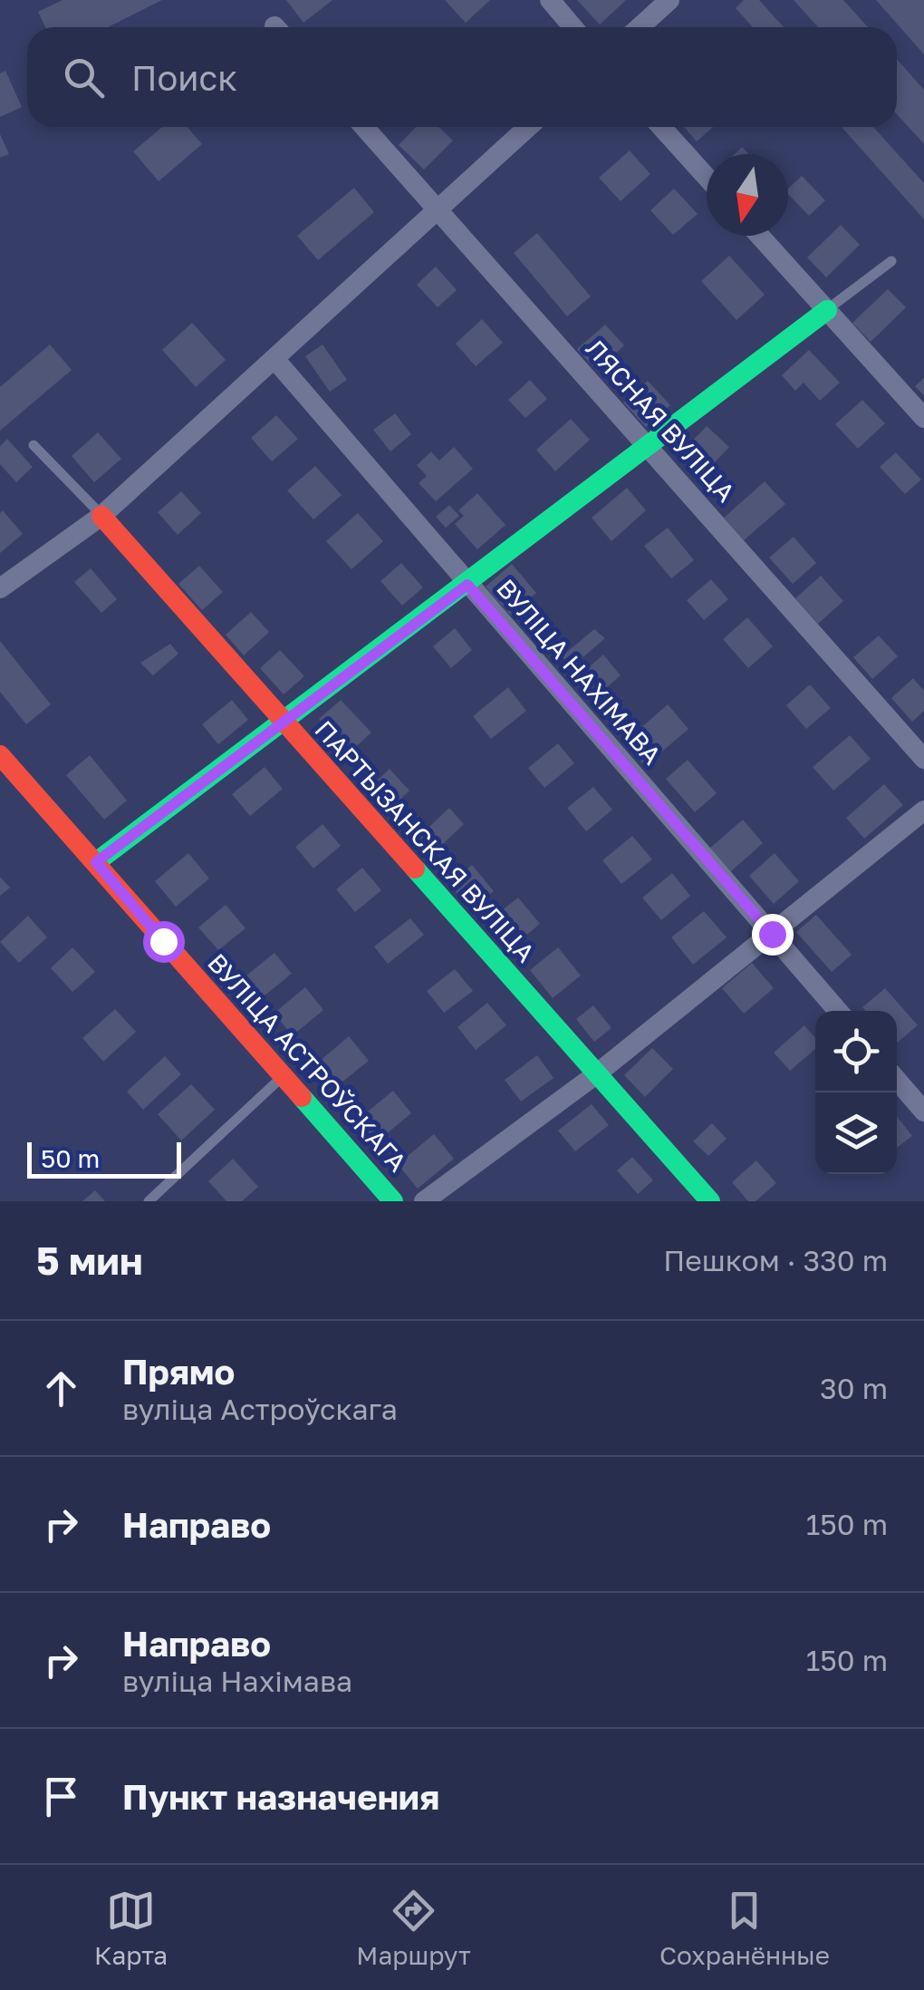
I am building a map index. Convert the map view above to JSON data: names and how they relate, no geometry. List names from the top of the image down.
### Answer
{
  "streets": {
    "street": [
      "ЛЯСНАЯ ВУЛІЦА",
      "ВУЛІЦА НАХІМАВА",
      "ПАРТЫЗАНСКАЯ ВУЛІЦА",
      "ВУЛІЦА АСТРОЎСКАГА"
    ]
  },
  "scale_bar": "50 m",
  "north": "bottom",
  "page": {
    "search": "Поиск",
    "scale": "50 m",
    "heading": ["5 мин", "Пешком · 330 m"],
    "list": [
      ["Прямо", "вуліца Астроўскага", "30 m"],
      ["Направо", "150 m"],
      ["Направо", "вуліца Нахімава", "150 m"],
      "Пункт назначения"
    ],
    "nav": ["Карта", "Маршрут", "Сохранённые"]
  }
}
